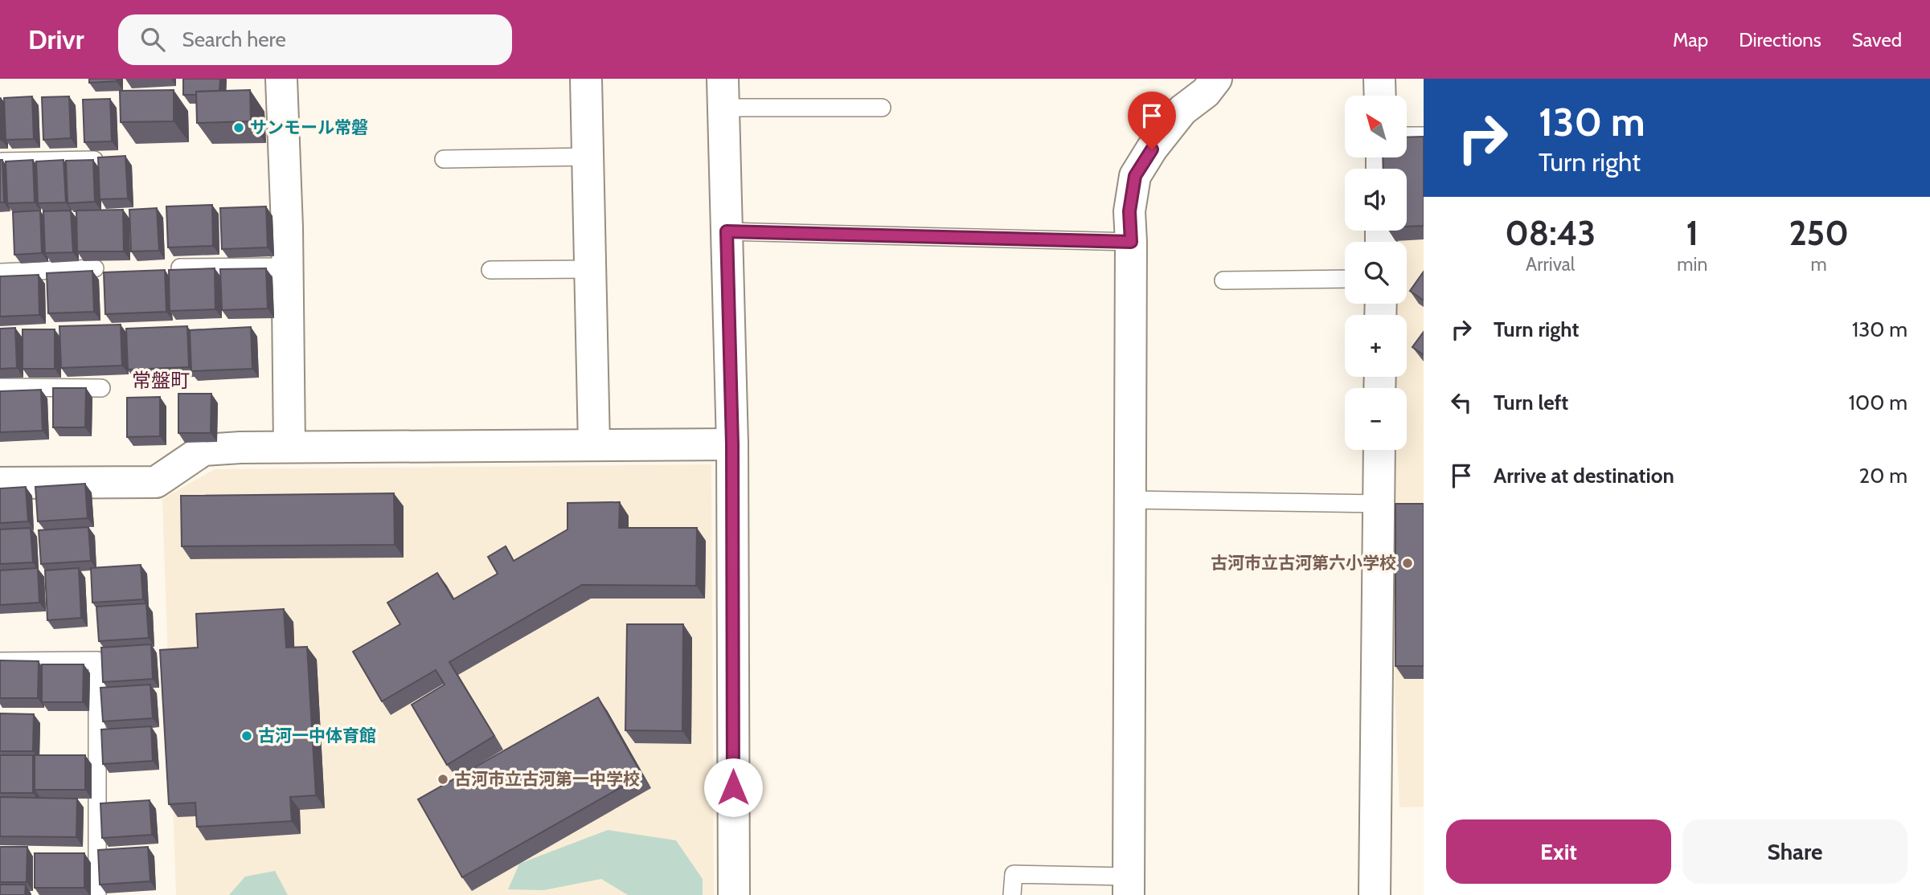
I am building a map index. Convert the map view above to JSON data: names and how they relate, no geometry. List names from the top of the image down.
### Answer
{
  "districts": ["常盤町"],
  "places": [
    "サンモール常磐",
    "古河市立古河第六小学校",
    "古河一中体育館",
    "古河市立古河第一中学校"
  ],
  "north": "top left",
  "page": {
    "header": "Drivr",
    "search": "Search here",
    "nav": ["Map", "Directions", "Saved"],
    "turn": ["130 m", "Turn right"],
    "map_buttons": ["+", "−"],
    "eta": [
      "08:43",
      "Arrival",
      "1",
      "min",
      "250",
      "m"
    ],
    "list": [
      {
        "name": "Turn right",
        "value": "130 m"
      },
      {
        "name": "Turn left",
        "value": "100 m"
      },
      {
        "name": "Arrive at destination",
        "value": "20 m"
      }
    ],
    "buttons": ["Exit", "Share"]
  }
}
